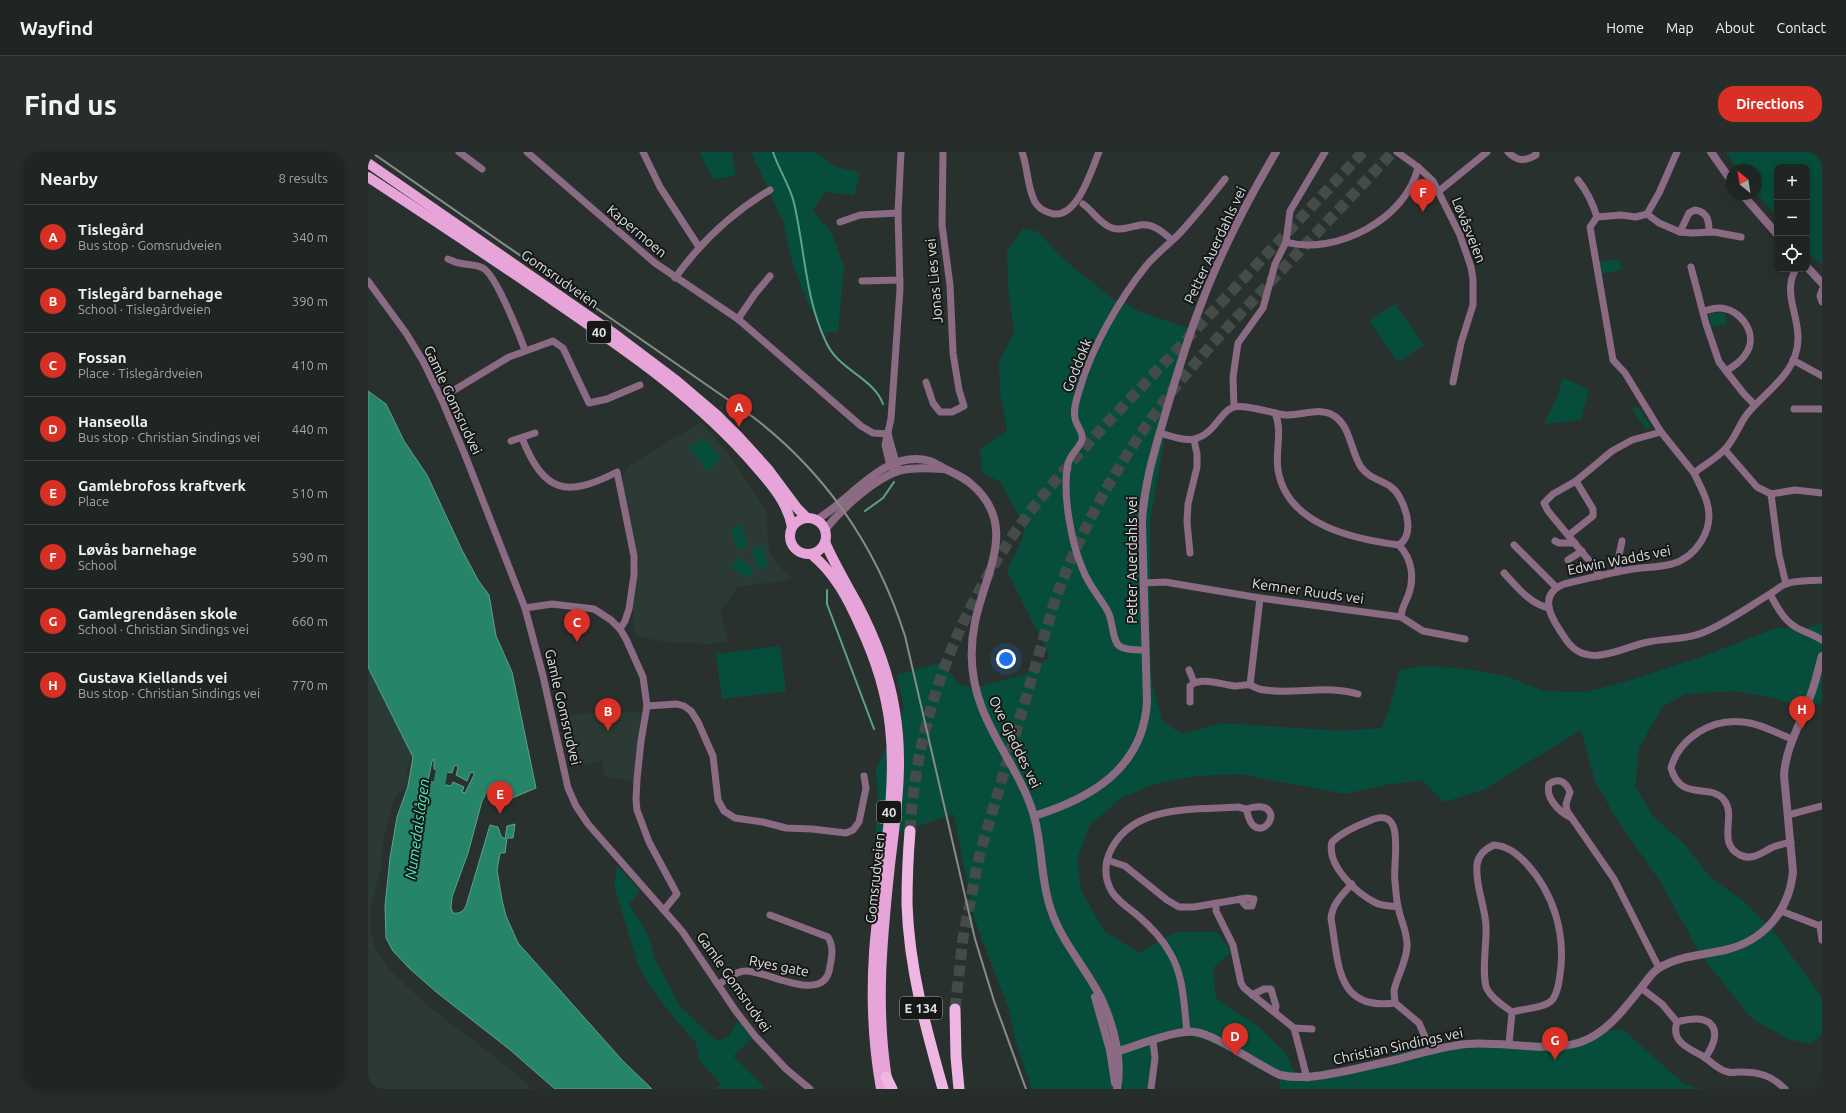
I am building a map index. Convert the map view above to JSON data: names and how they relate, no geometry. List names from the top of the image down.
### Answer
{
  "streets": {
    "highway": ["E 134"],
    "main road": ["Gomsrudveien", "40"],
    "street": [
      "Løvåsveien",
      "Kapermoen",
      "Petter Auerdahls vei",
      "Jonas Lies vei",
      "Goddokk",
      "Gamle Gomsrudvei",
      "Edwin Wadds vei",
      "Kemner Ruuds vei",
      "Ove Gjeddes vei",
      "Ryes gate",
      "Christian Sindings vei"
    ]
  },
  "crossings": [
    ["Petter Auerdahls vei", "Goddokk"],
    ["Petter Auerdahls vei", "Kemner Ruuds vei"],
    ["Petter Auerdahls vei", "Ove Gjeddes vei"],
    ["Gomsrudveien", "40"],
    ["Gomsrudveien", "Ove Gjeddes vei"],
    ["40", "Ove Gjeddes vei"],
    ["Gamle Gomsrudvei", "Ryes gate"],
    ["Ove Gjeddes vei", "Christian Sindings vei"]
  ],
  "water": ["Numedalslågen"],
  "north": "top left",
  "page": {
    "header": "Wayfind",
    "nav": [
      "Home",
      "Map",
      "About",
      "Contact"
    ],
    "buttons": "Directions",
    "title": "Find us",
    "heading": ["Nearby", "8 results"],
    "map_buttons": ["+", "−"],
    "pins": [
      "F",
      "A",
      "C",
      "H",
      "B",
      "E",
      "D",
      "G"
    ],
    "list": [
      {
        "mark": "A",
        "name": "Tislegård",
        "note": "Bus stop · Gomsrudveien",
        "value": "340 m"
      },
      {
        "mark": "B",
        "name": "Tislegård barnehage",
        "note": "School · Tislegårdveien",
        "value": "390 m"
      },
      {
        "mark": "C",
        "name": "Fossan",
        "note": "Place · Tislegårdveien",
        "value": "410 m"
      },
      {
        "mark": "D",
        "name": "Hanseolla",
        "note": "Bus stop · Christian Sindings vei",
        "value": "440 m"
      },
      {
        "mark": "E",
        "name": "Gamlebrofoss kraftverk",
        "note": "Place",
        "value": "510 m"
      },
      {
        "mark": "F",
        "name": "Løvås barnehage",
        "note": "School",
        "value": "590 m"
      },
      {
        "mark": "G",
        "name": "Gamlegrendåsen skole",
        "note": "School · Christian Sindings vei",
        "value": "660 m"
      },
      {
        "mark": "H",
        "name": "Gustava Kiellands vei",
        "note": "Bus stop · Christian Sindings vei",
        "value": "770 m"
      }
    ]
  }
}
